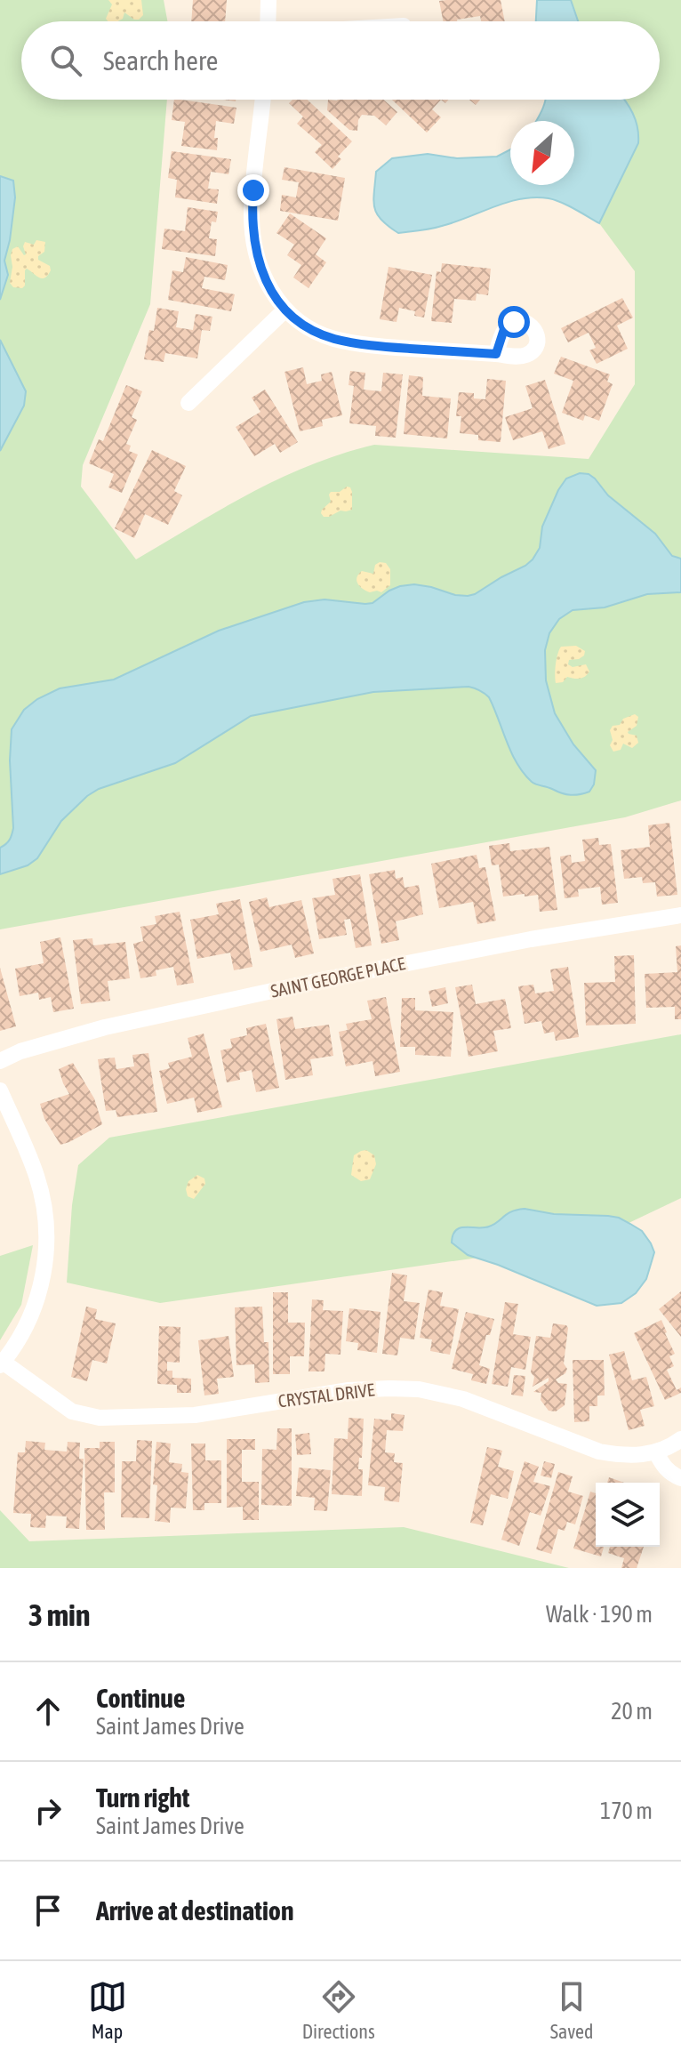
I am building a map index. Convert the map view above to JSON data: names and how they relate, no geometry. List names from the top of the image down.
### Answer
{
  "streets": {
    "street": ["SAINT GEORGE PLACE", "CRYSTAL DRIVE"]
  },
  "north": "bottom left",
  "page": {
    "search": "Search here",
    "heading": ["3 min", "Walk · 190 m"],
    "list": [
      ["Continue", "Saint James Drive", "20 m"],
      ["Turn right", "Saint James Drive", "170 m"],
      "Arrive at destination"
    ],
    "nav": ["Map", "Directions", "Saved"]
  }
}
